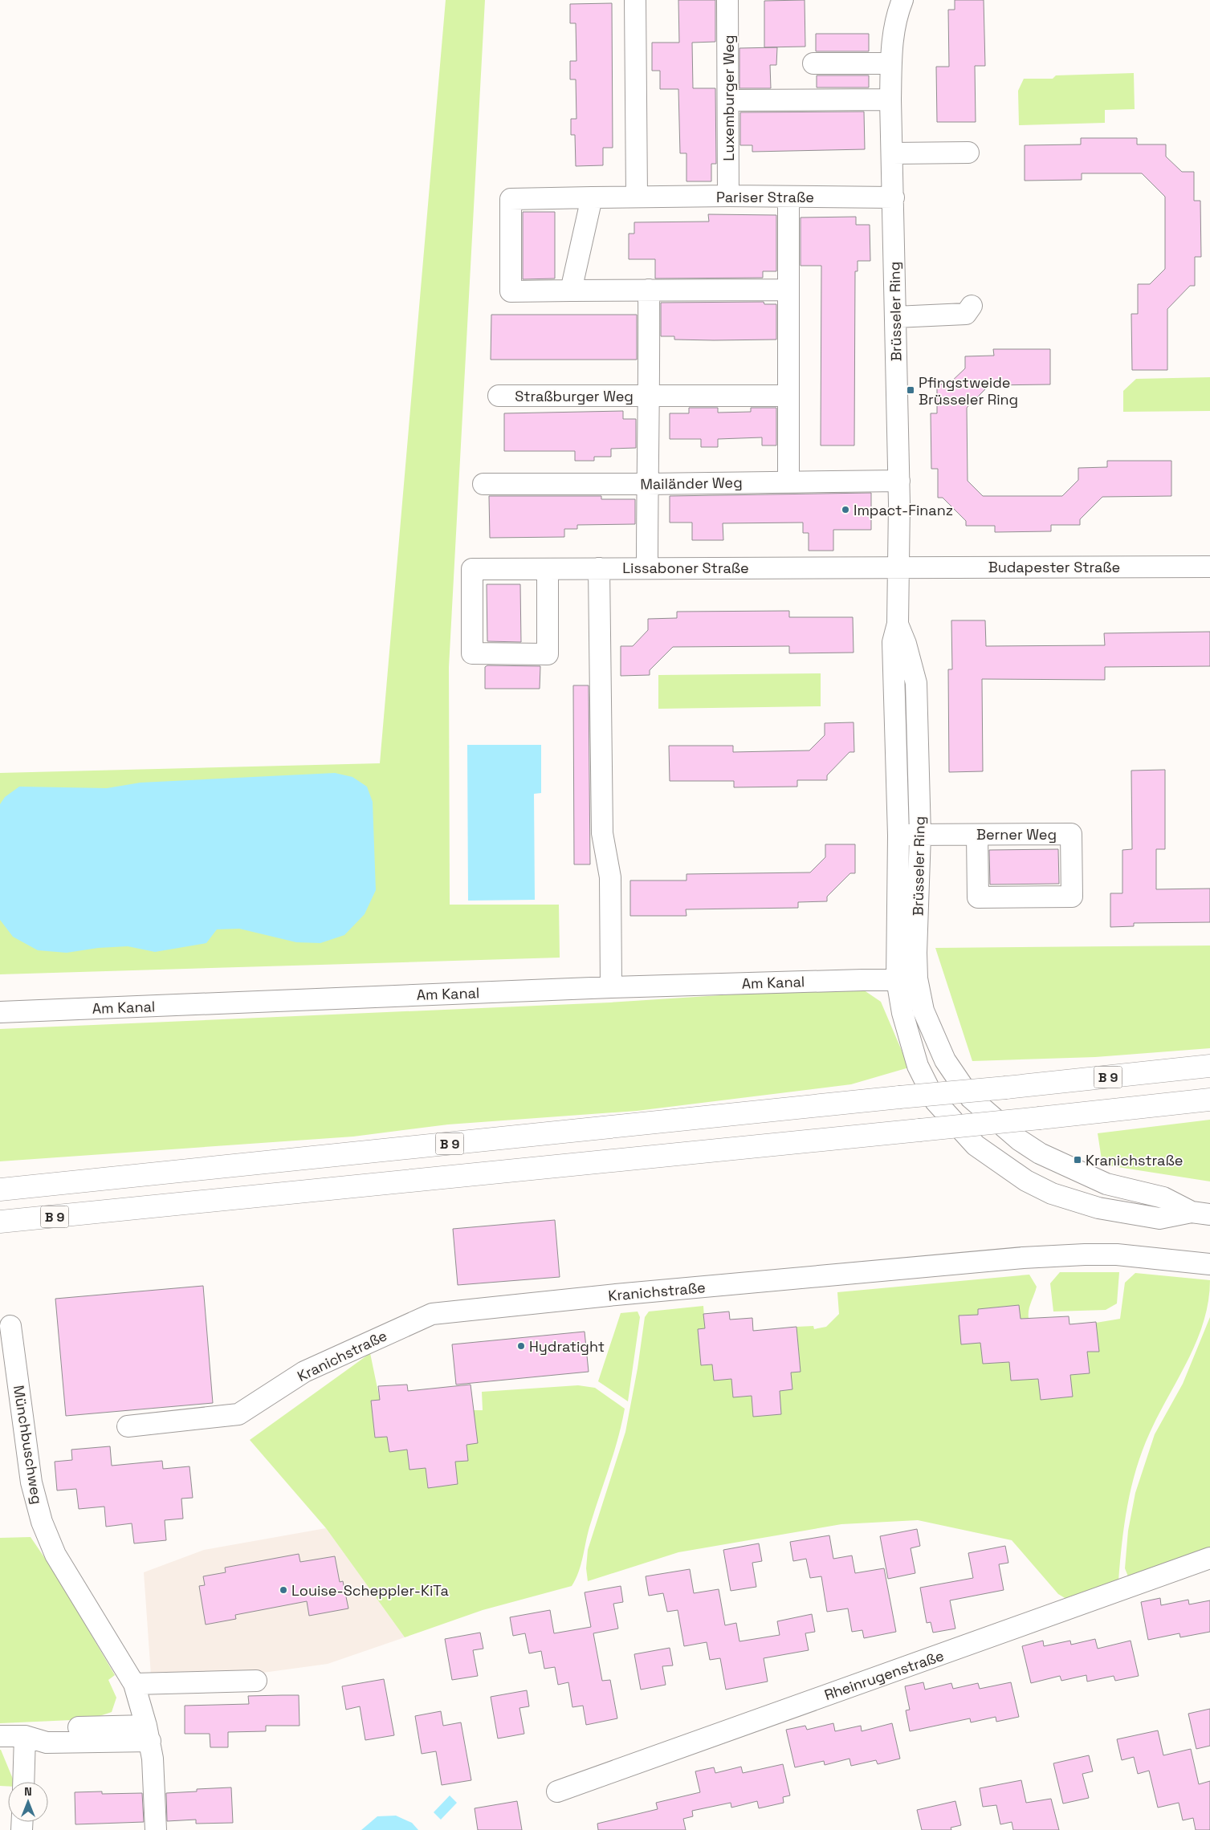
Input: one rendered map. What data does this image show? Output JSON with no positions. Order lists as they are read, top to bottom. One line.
{"streets":{"highway":["B 9"],"street":["Luxemburger Weg","Pariser Straße","Brüsseler Ring","Straßburger Weg","Mailänder Weg","Budapester Straße","Lissaboner Straße","Berner Weg","Am Kanal","Kranichstraße","Münchbuschweg","Rheinrugenstraße"]},"crossings":[["Luxemburger Weg","Pariser Straße"],["Pariser Straße","Brüsseler Ring"],["Brüsseler Ring","Mailänder Weg"],["Brüsseler Ring","Budapester Straße"],["Brüsseler Ring","Lissaboner Straße"],["Brüsseler Ring","Berner Weg"],["Brüsseler Ring","Am Kanal"],["Straßburger Weg","Mailänder Weg"],["Straßburger Weg","Lissaboner Straße"],["Budapester Straße","Lissaboner Straße"]],"places":{"transit":["Pfingstweide Brüsseler Ring","Kranichstraße"],"other":["Impact-Finanz","Hydratight","Louise-Scheppler-KiTa"]},"north":"top"}
